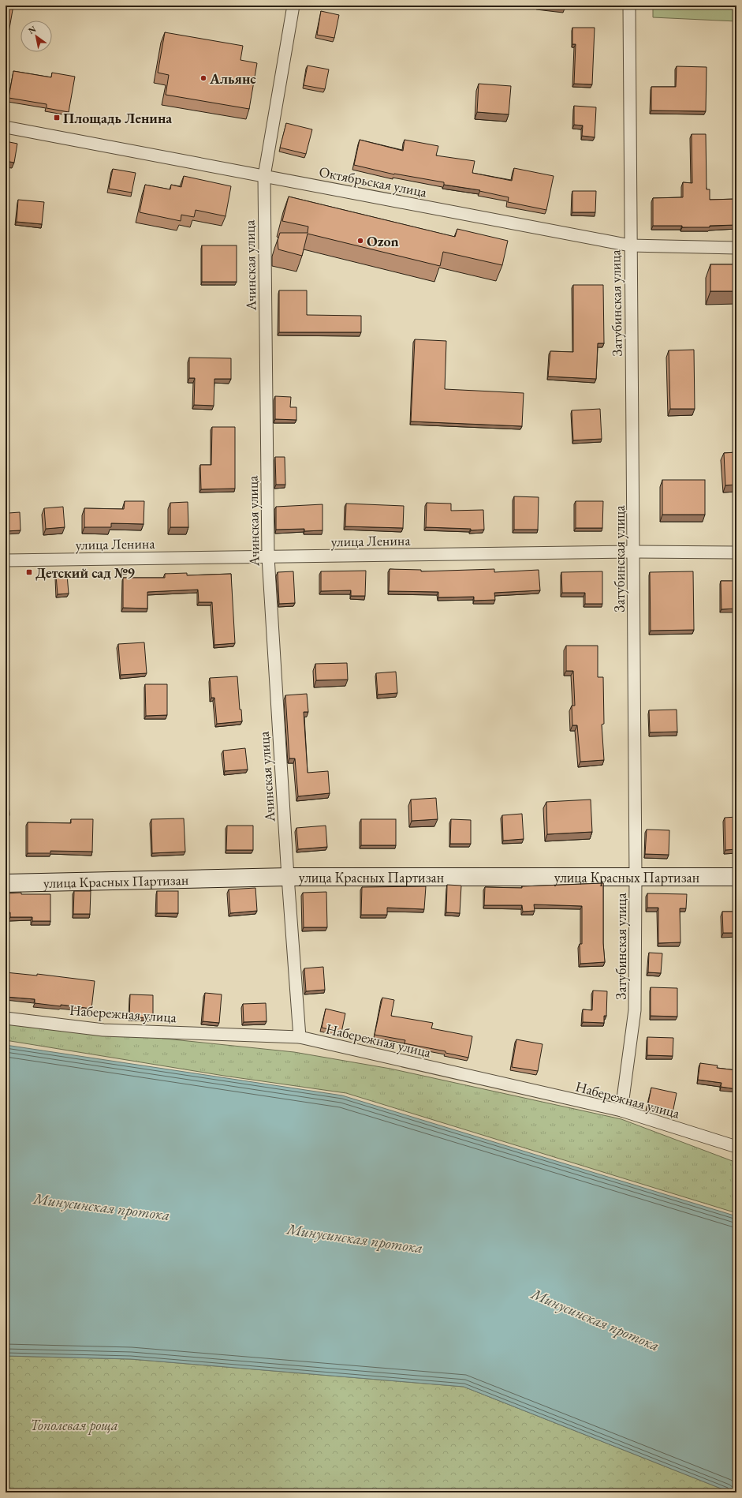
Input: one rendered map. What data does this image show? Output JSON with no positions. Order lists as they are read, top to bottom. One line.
{"streets":{"main road":["улица Красных Партизан"],"street":["Октябрьская улица","Ачинская улица","Затубинская улица","улица Ленина","Набережная улица"]},"crossings":[["Октябрьская улица","Ачинская улица"],["Октябрьская улица","Затубинская улица"],["Ачинская улица","улица Ленина"],["Ачинская улица","улица Красных Партизан"],["Ачинская улица","Набережная улица"],["Затубинская улица","улица Ленина"],["Затубинская улица","улица Красных Партизан"],["Затубинская улица","Набережная улица"]],"water":["Минусинская протока"],"parks":["Тополевая роща"],"places":{"other":["Альянс","Ozon"],"transit":["Площадь Ленина","Детский сад №9"]},"north":"top left"}
